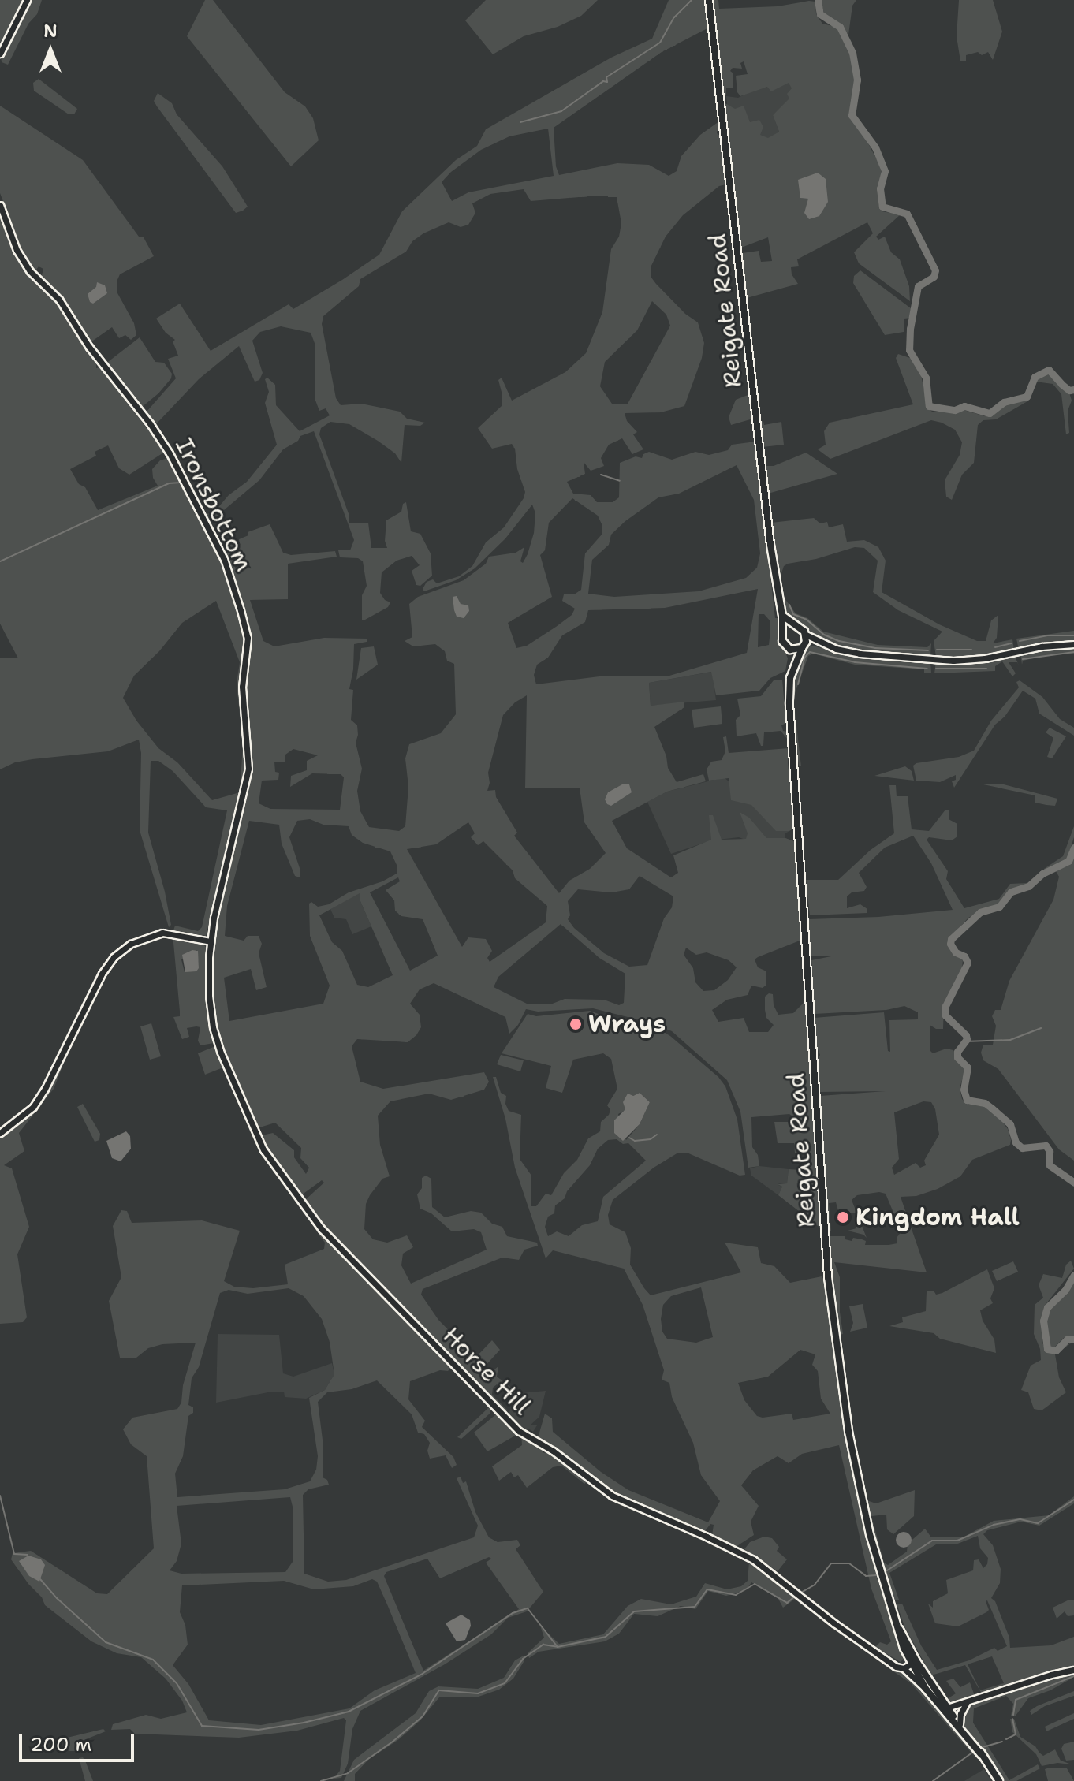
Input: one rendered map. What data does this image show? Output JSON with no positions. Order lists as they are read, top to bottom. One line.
{"streets":{"main road":["Reigate Road"],"street":["Ironsbottom","Horse Hill"]},"crossings":[["Reigate Road","Horse Hill"],["Ironsbottom","Horse Hill"]],"places":["Wrays","Kingdom Hall"],"scale_bar":"200 m","north":"top"}
